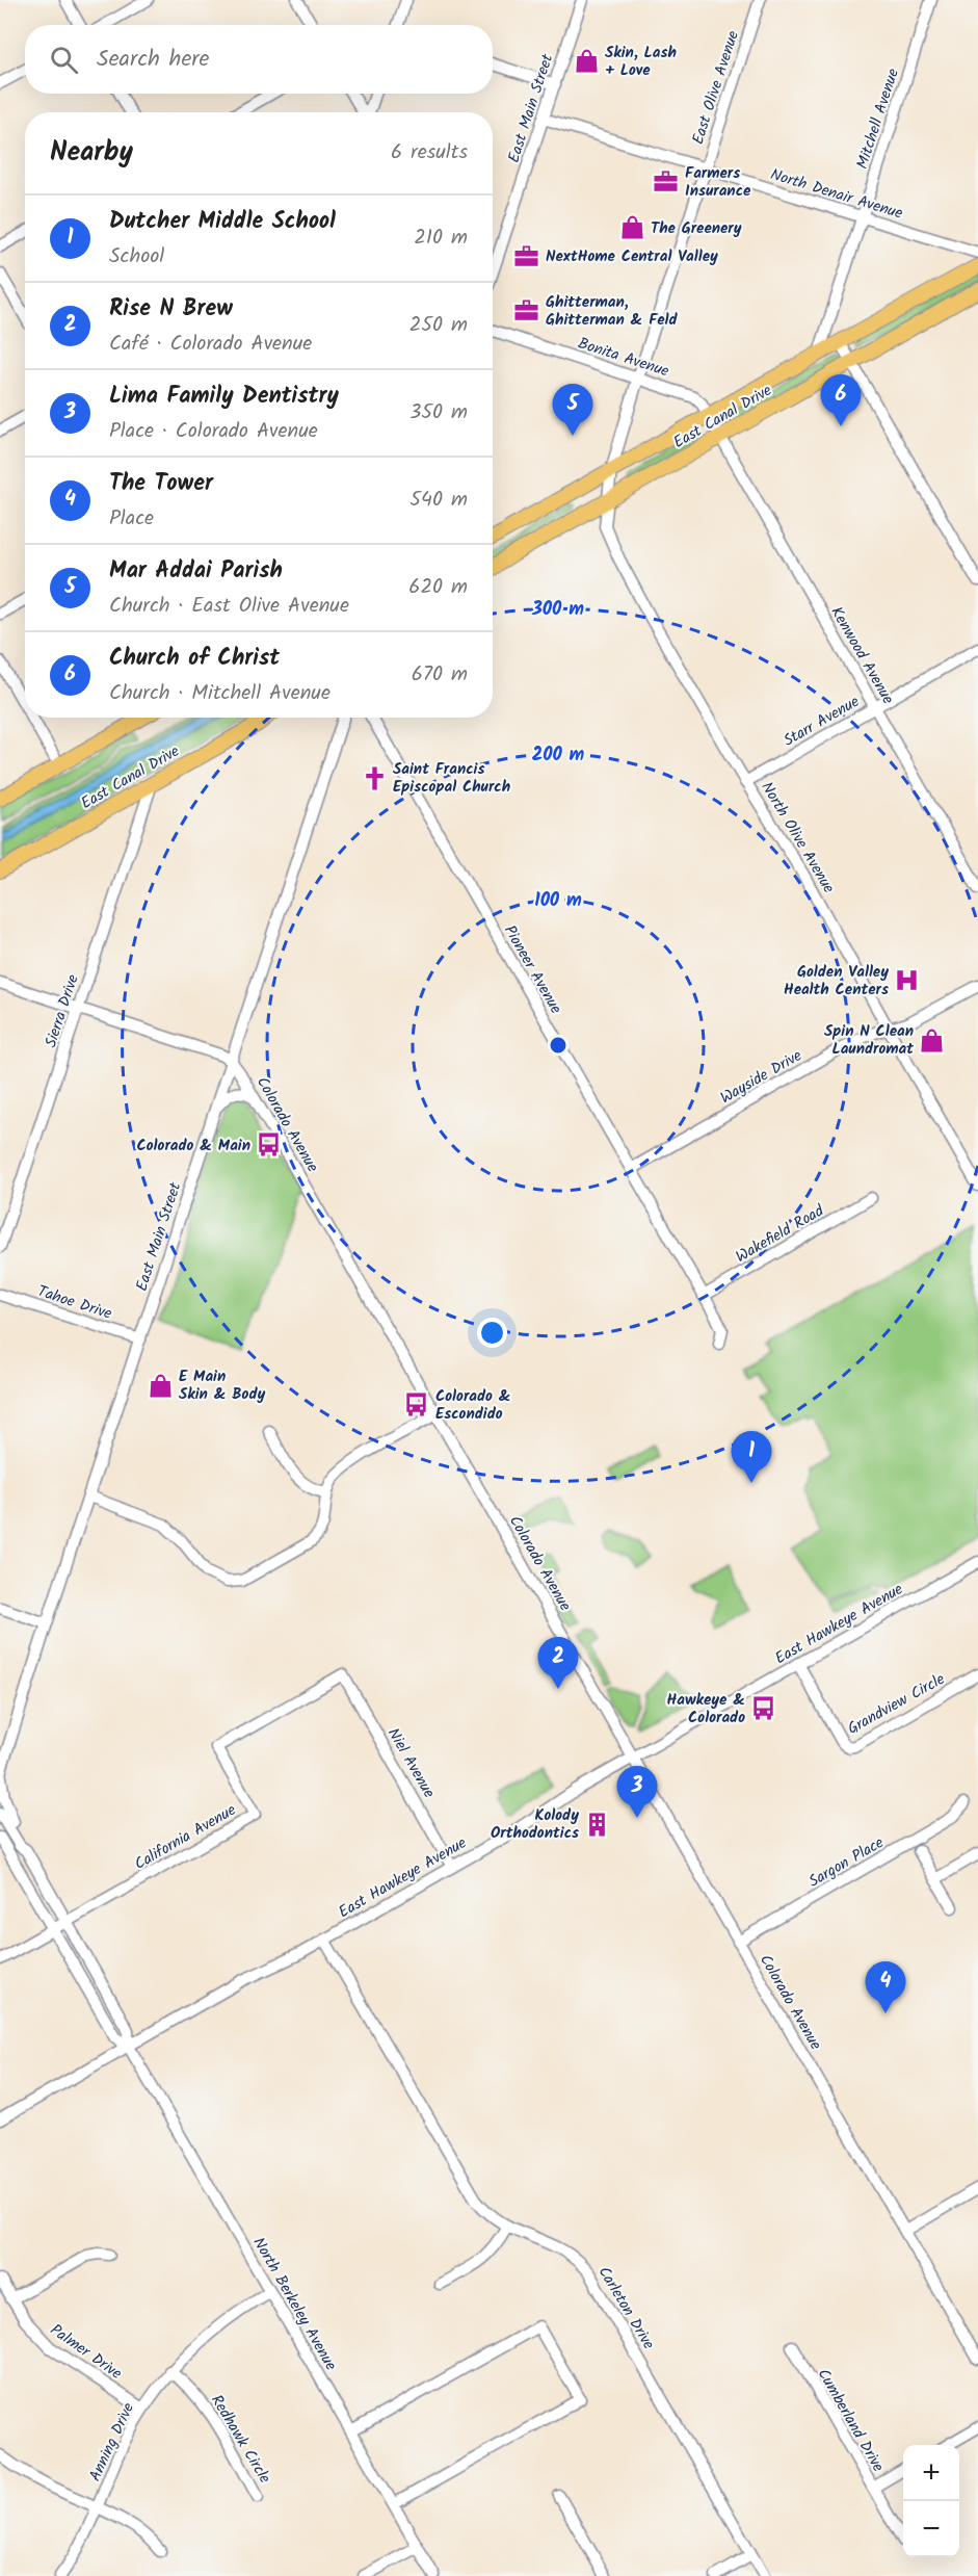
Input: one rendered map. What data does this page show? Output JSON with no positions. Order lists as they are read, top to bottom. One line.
{"streets":{"main road":["East Canal Drive"],"street":["East Olive Avenue","East Main Street","Mitchell Avenue","North Denair Avenue","Bonita Avenue","Kenwood Avenue","Starr Avenue","North Olive Avenue","Pioneer Avenue","Sierra Drive","Wayside Drive","Colorado Avenue","Wakefield Road","Tahoe Drive","East Hawkeye Avenue","Grandview Circle","Niel Avenue","California Avenue","Sargon Place","North Berkeley Avenue","Carleton Drive","Palmer Drive","Cumberland Drive","Redhawk Circle","Anning Drive"]},"crossings":[["East Olive Avenue","North Denair Avenue"],["East Olive Avenue","Bonita Avenue"],["East Olive Avenue","East Canal Drive"],["East Olive Avenue","North Olive Avenue"],["East Main Street","North Denair Avenue"],["East Main Street","Colorado Avenue"],["East Main Street","Tahoe Drive"],["Mitchell Avenue","North Denair Avenue"],["Mitchell Avenue","East Canal Drive"],["Bonita Avenue","East Canal Drive"],["Bonita Avenue","Kenwood Avenue"],["East Canal Drive","Kenwood Avenue"],["East Canal Drive","North Olive Avenue"],["East Canal Drive","Sierra Drive"],["Kenwood Avenue","Starr Avenue"],["Starr Avenue","North Olive Avenue"],["North Olive Avenue","Wayside Drive"],["Pioneer Avenue","Wayside Drive"],["Pioneer Avenue","Wakefield Road"],["Colorado Avenue","East Hawkeye Avenue"],["Colorado Avenue","Sargon Place"],["East Hawkeye Avenue","Grandview Circle"],["East Hawkeye Avenue","Niel Avenue"],["East Hawkeye Avenue","North Berkeley Avenue"],["East Hawkeye Avenue","Carleton Drive"],["Niel Avenue","California Avenue"],["California Avenue","North Berkeley Avenue"],["North Berkeley Avenue","Anning Drive"],["Palmer Drive","Anning Drive"],["Redhawk Circle","Anning Drive"]],"places":{"shop":["Skin, Lash + Love","The Greenery","Spin N Clean Laundromat","E Main Skin & Body"],"office":["Farmers Insurance","NextHome Central Valley","Ghitterman, Ghitterman & Feld"],"church":["Saint Francis Episcopal Church"],"hospital":["Golden Valley Health Centers"],"bus stop":["Colorado & Main","Colorado & Escondido","Hawkeye & Colorado"],"building":["Kolody Orthodontics"]},"page":{"search":"Search here","heading":["Nearby","6 results"],"list":[{"mark":"1","name":"Dutcher Middle School","note":"School","value":"210 m"},{"mark":"2","name":"Rise N Brew","note":"Café · Colorado Avenue","value":"250 m"},{"mark":"3","name":"Lima Family Dentistry","note":"Place · Colorado Avenue","value":"350 m"},{"mark":"4","name":"The Tower","note":"Place","value":"540 m"},{"mark":"5","name":"Mar Addai Parish","note":"Church · East Olive Avenue","value":"620 m"},{"mark":"6","name":"Church of Christ","note":"Church · Mitchell Avenue","value":"670 m"}],"pins":["6","5","1","2","3","4"],"map_buttons":["+","−"]},"rings":["300 m","200 m","100 m"]}
